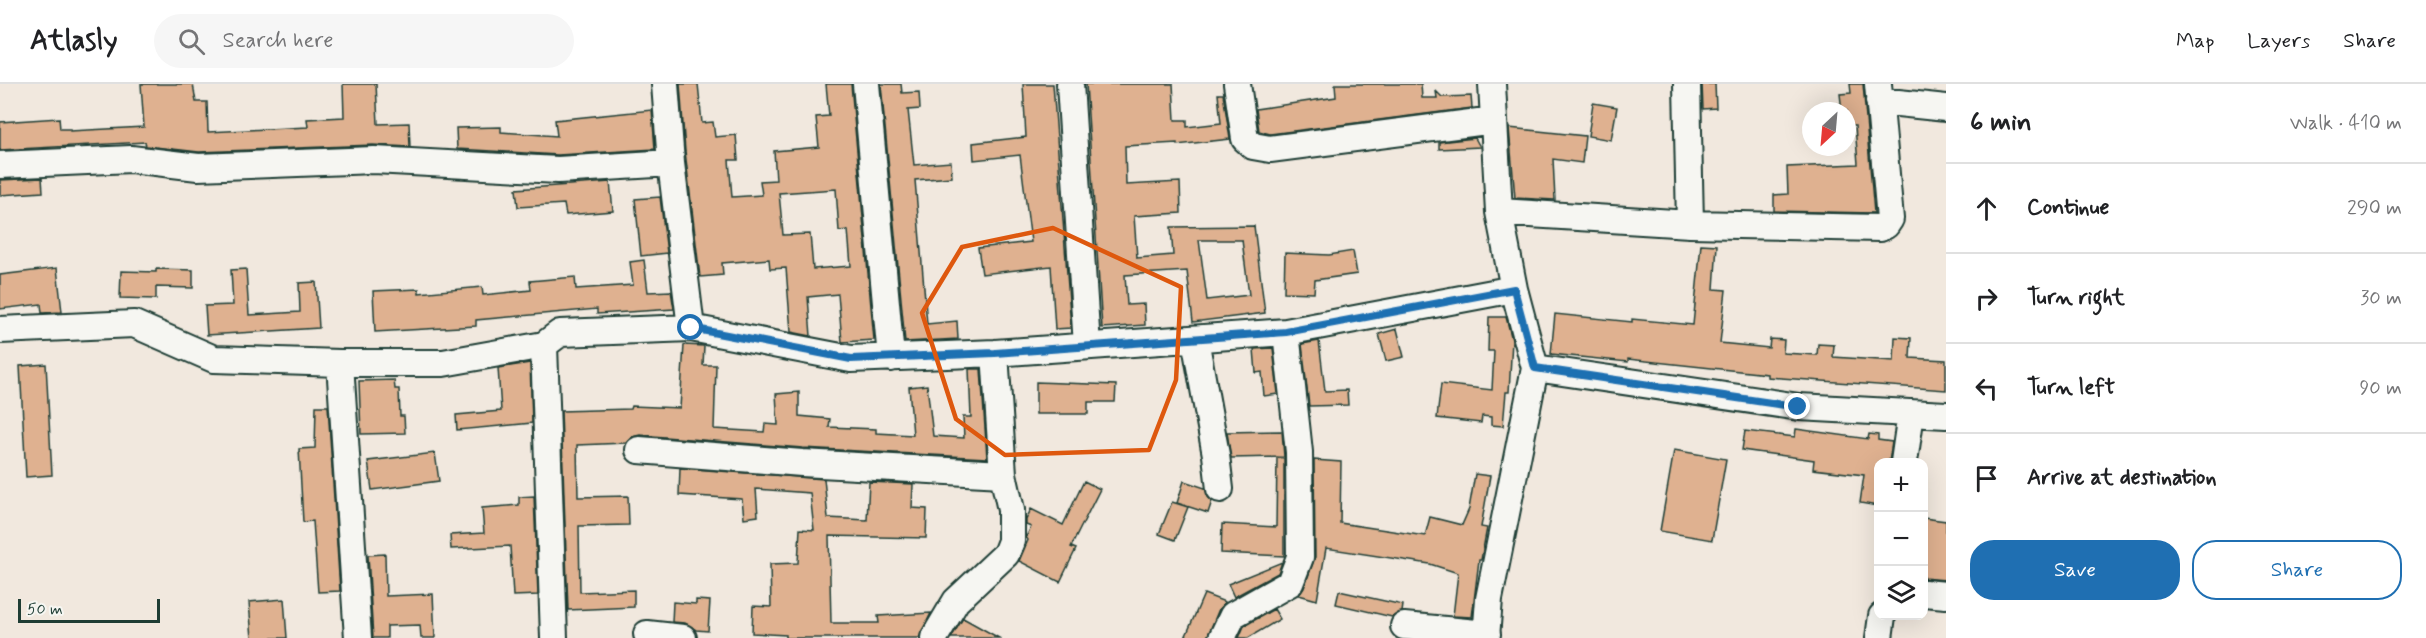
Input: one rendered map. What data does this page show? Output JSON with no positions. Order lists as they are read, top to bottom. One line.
{"scale_bar":"50 m","north":"bottom left","page":{"header":"Atlasly","search":"Search here","nav":["Map","Layers","Share"],"heading":["6 min","Walk · 410 m"],"list":[["Continue","290 m"],["Turn right","30 m"],["Turn left","90 m"],"Arrive at destination"],"map_buttons":["+","−"],"buttons":["Save","Share"],"scale":"50 m"}}
